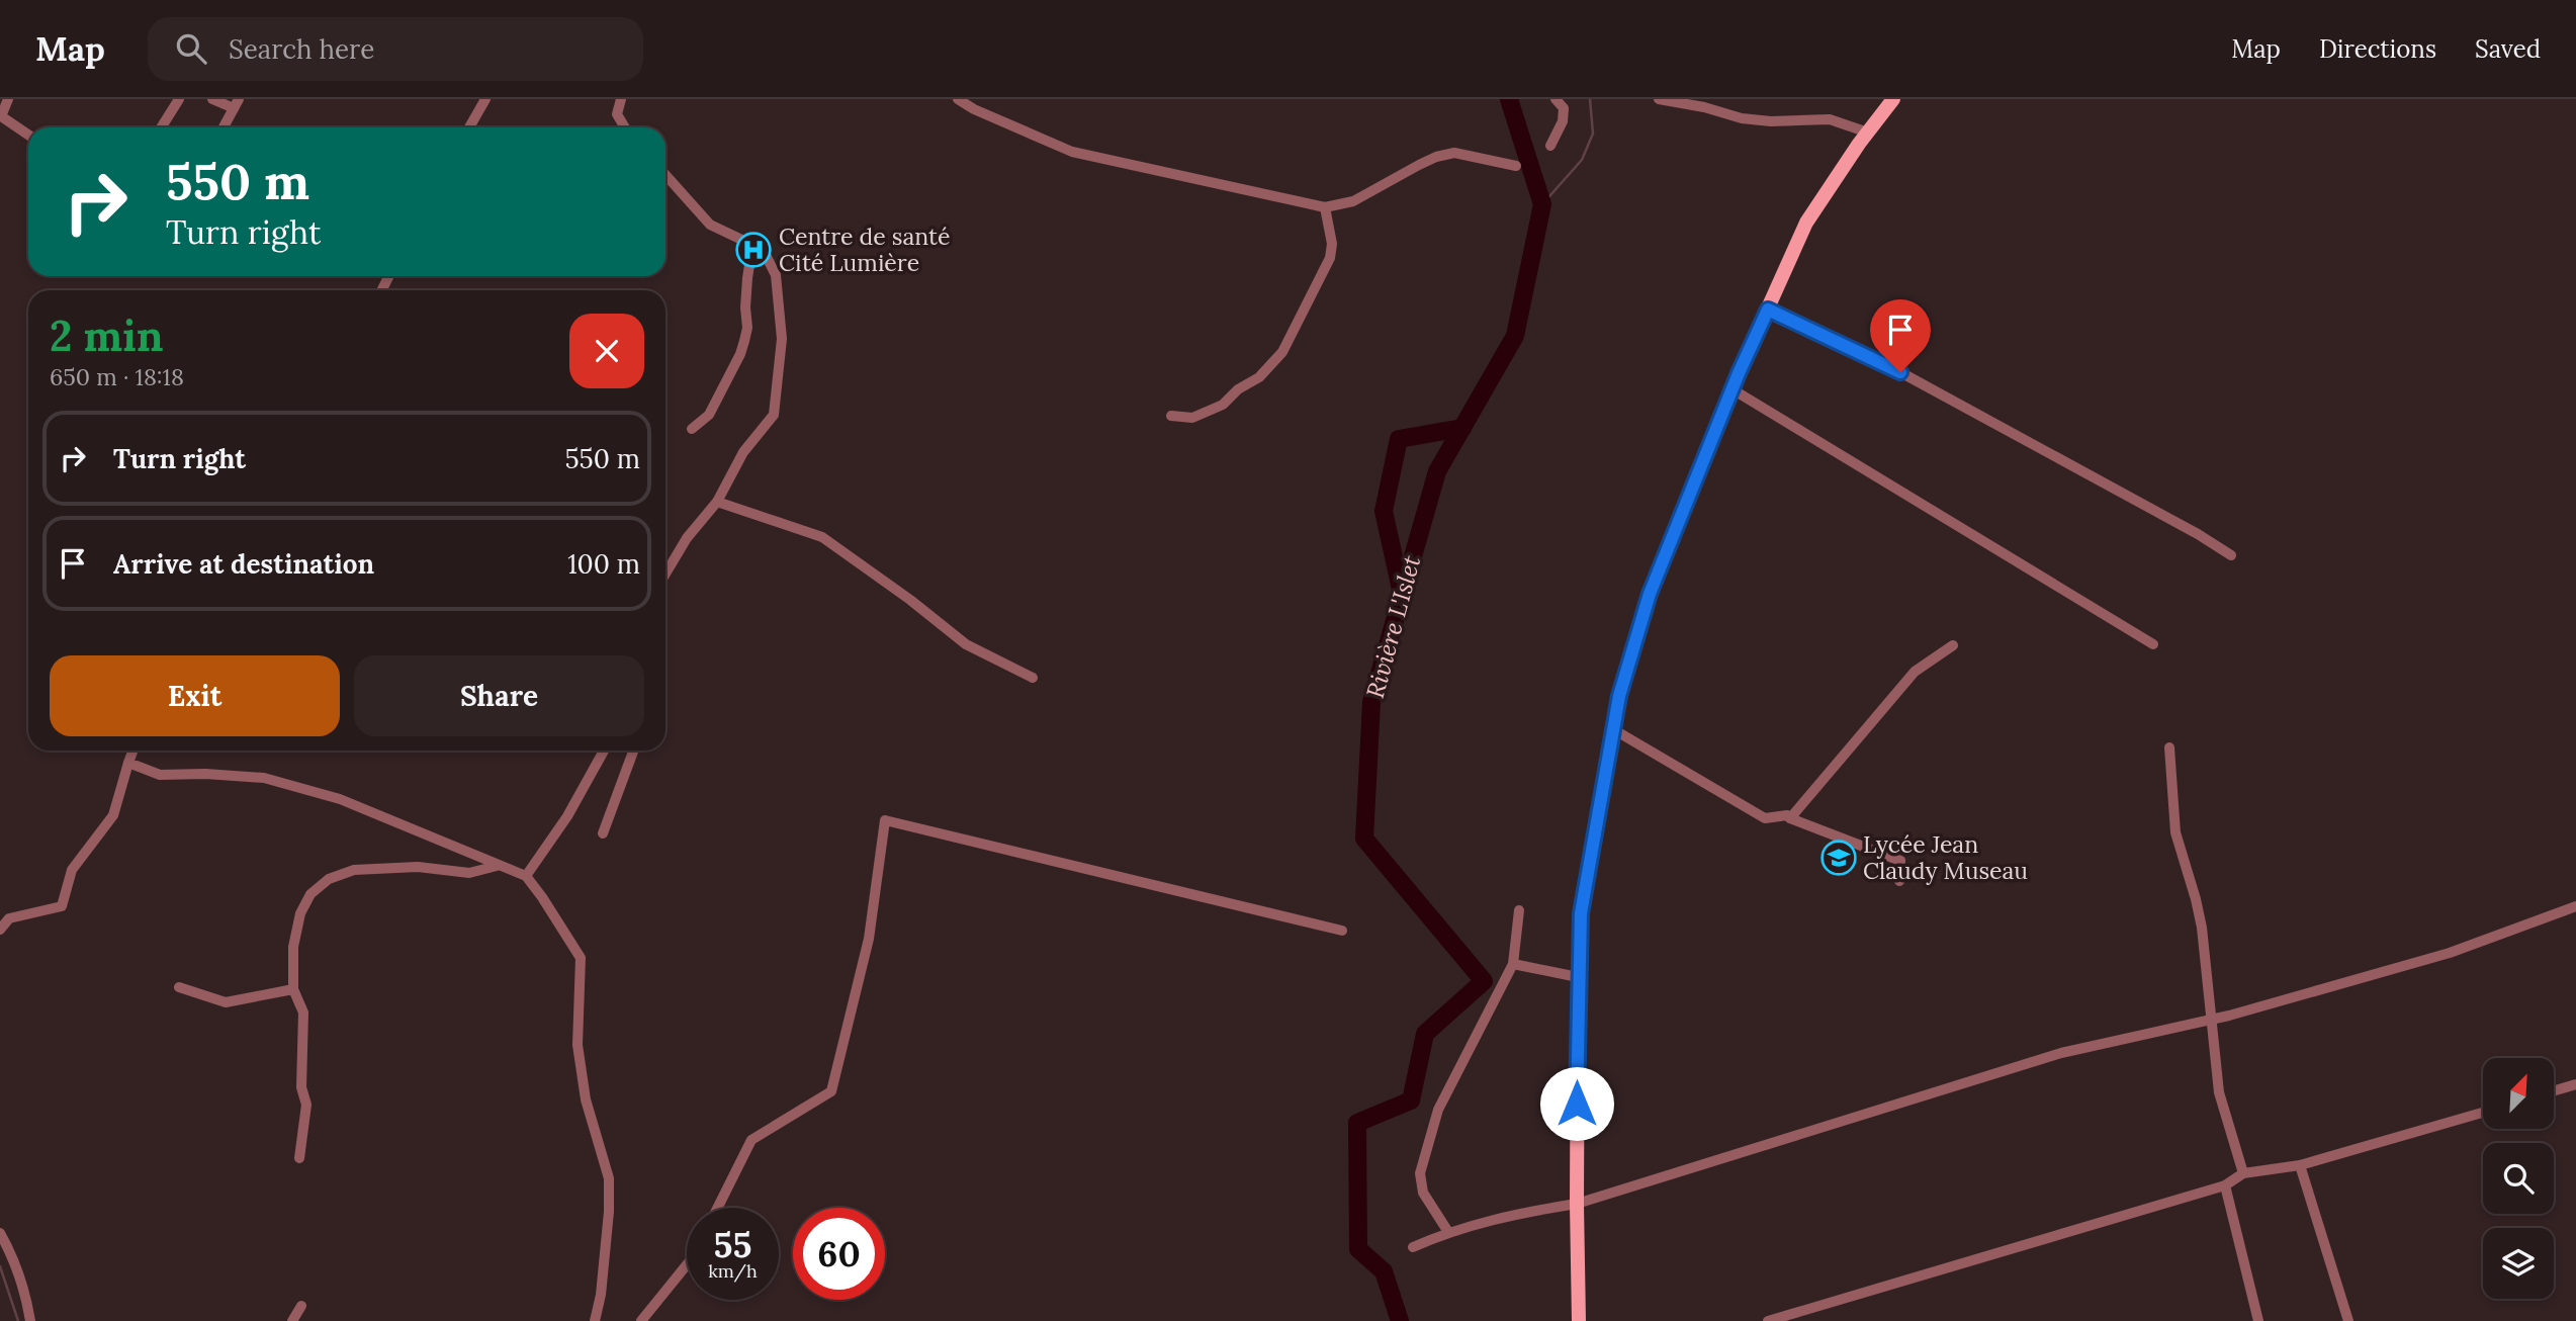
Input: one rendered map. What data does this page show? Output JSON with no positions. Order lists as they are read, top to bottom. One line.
{"water":["Rivière L'Islet"],"places":{"hospital":["Centre de santé Cité Lumière"],"school or university":["Lycée Jean Claudy Museau"]},"north":"top right","page":{"header":"Map","search":"Search here","nav":["Map","Directions","Saved"],"turn":["550 m","Turn right"],"heading":["2 min","650 m · 18:18"],"list":[{"name":"Turn right","value":"550 m"},{"name":"Arrive at destination","value":"100 m"}],"buttons":["Exit","Share"],"speed":"55 km/h","limit":"60"}}
